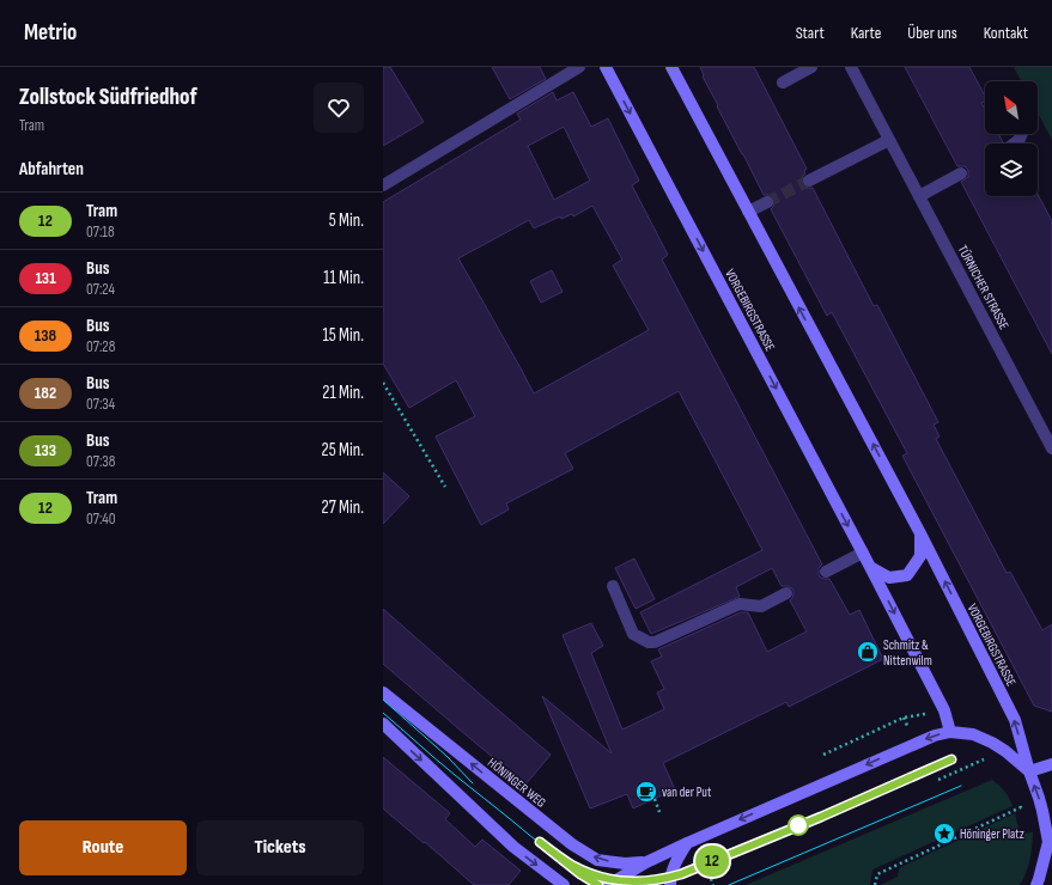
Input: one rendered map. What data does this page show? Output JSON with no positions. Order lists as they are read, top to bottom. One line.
{"streets":{"street":["TÜRNICHER STRASSE","VORGEBIRGSTRASSE","HÖNINGER WEG"]},"places":{"shop":["Schmitz & Nittenwilm"],"cafe":["van der Put"],"place":["Höninger Platz"]},"lines":["tram line 12"],"north":"top left","page":{"header":"Metrio","nav":["Start","Karte","Über uns","Kontakt"],"heading":[["Zollstock Südfriedhof","Tram"],"Abfahrten"],"on_map":"12","list":[{"mark":"12","name":"Tram","note":"07:18","value":"5 Min."},{"mark":"131","name":"Bus","note":"07:24","value":"11 Min."},{"mark":"138","name":"Bus","note":"07:28","value":"15 Min."},{"mark":"182","name":"Bus","note":"07:34","value":"21 Min."},{"mark":"133","name":"Bus","note":"07:38","value":"25 Min."},{"mark":"12","name":"Tram","note":"07:40","value":"27 Min."}],"buttons":["Route","Tickets"]}}
